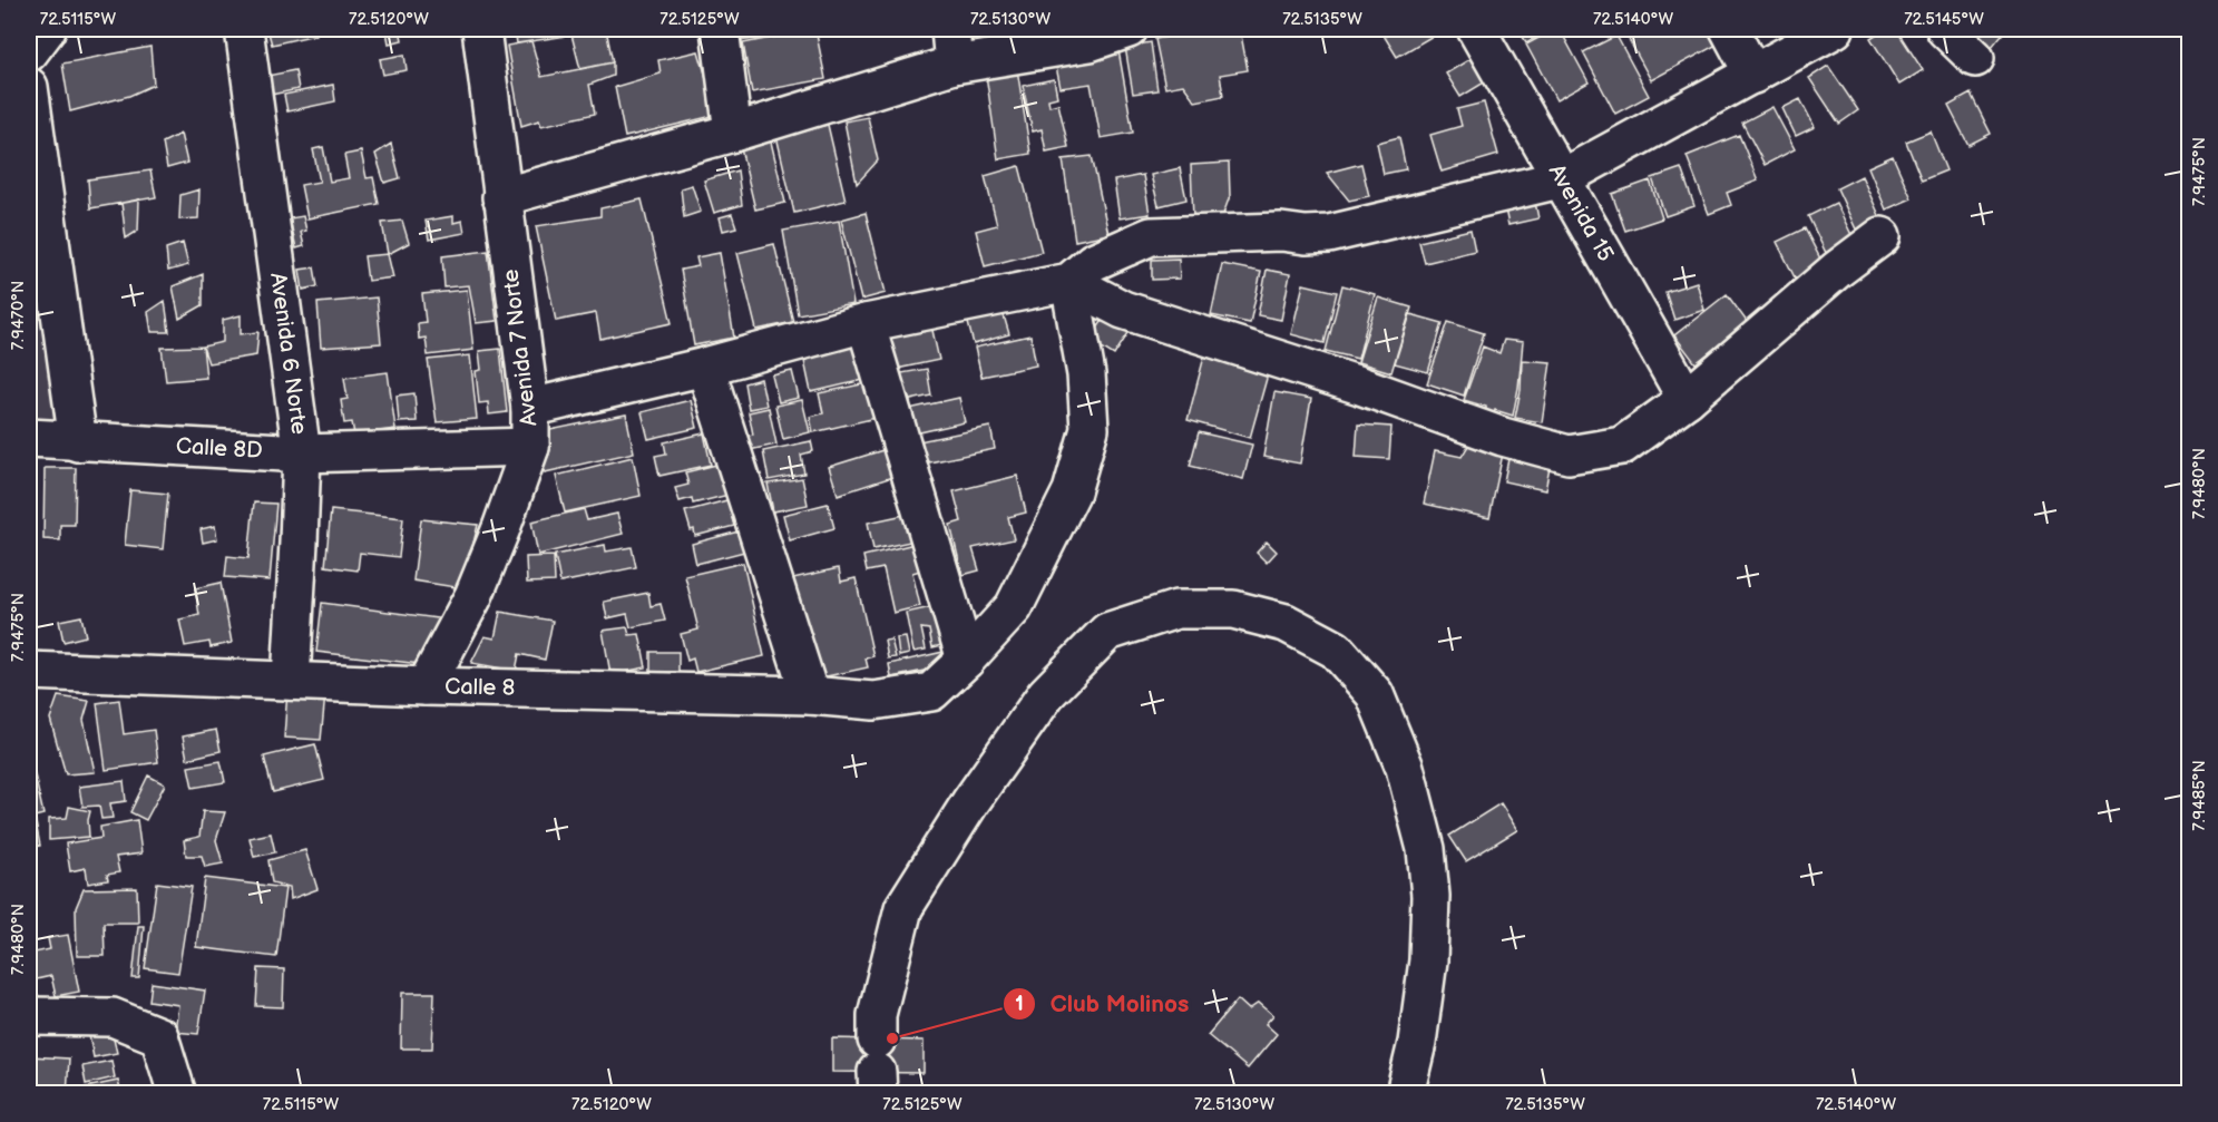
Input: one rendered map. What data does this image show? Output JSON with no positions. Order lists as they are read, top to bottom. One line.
{"streets":{"street":["Avenida 15","Avenida 7 Norte","Avenida 6 Norte","Calle 8D","Calle 8"]},"crossings":[["Avenida 7 Norte","Calle 8D"],["Avenida 7 Norte","Calle 8"],["Avenida 6 Norte","Calle 8D"],["Avenida 6 Norte","Calle 8"]],"places":["Club Molinos"],"coordinates":["72.5115°W","72.5120°W","72.5125°W","72.5130°W","72.5135°W","72.5140°W","72.5145°W","7.9475°N","7.9470°N","7.9480°N","7.9485°N"]}
